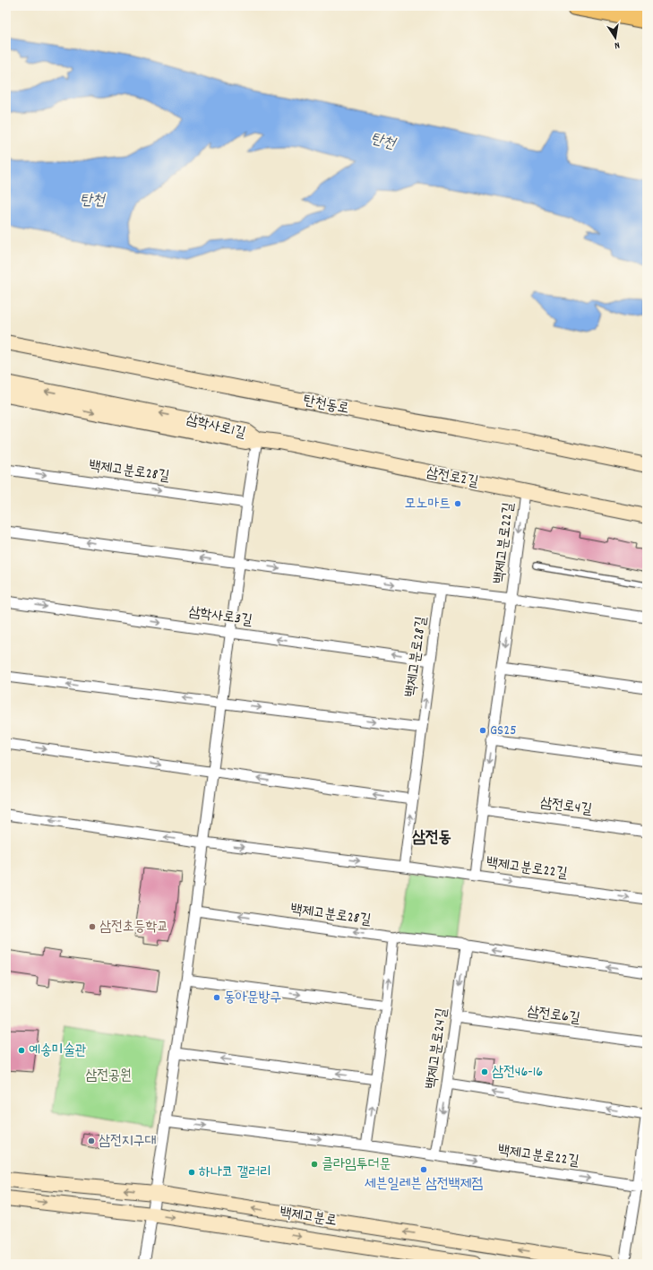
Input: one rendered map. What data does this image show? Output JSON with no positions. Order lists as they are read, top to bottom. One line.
{"streets":{"street":["탄천동로","삼학사로1길","백제고분로28길","삼전로2길","백제고분로22길","삼학사로3길","삼전로4길","삼전로6길","백제고분로24길","백제고분로"]},"crossings":[["삼학사로1길","삼전로2길"],["백제고분로28길","삼학사로3길"],["삼전로2길","백제고분로22길"],["백제고분로22길","삼전로4길"],["백제고분로22길","백제고분로24길"],["삼전로6길","백제고분로24길"]],"districts":["삼전동"],"water":["탄천"],"parks":["삼전공원"],"places":["모노마트","GS25","삼전초등학교","동아문방구","예송미술관","삼전46-16","삼전지구대","클라임투더문","세븐일레븐 삼전백제점","하나코 갤러리"],"north":"bottom"}
